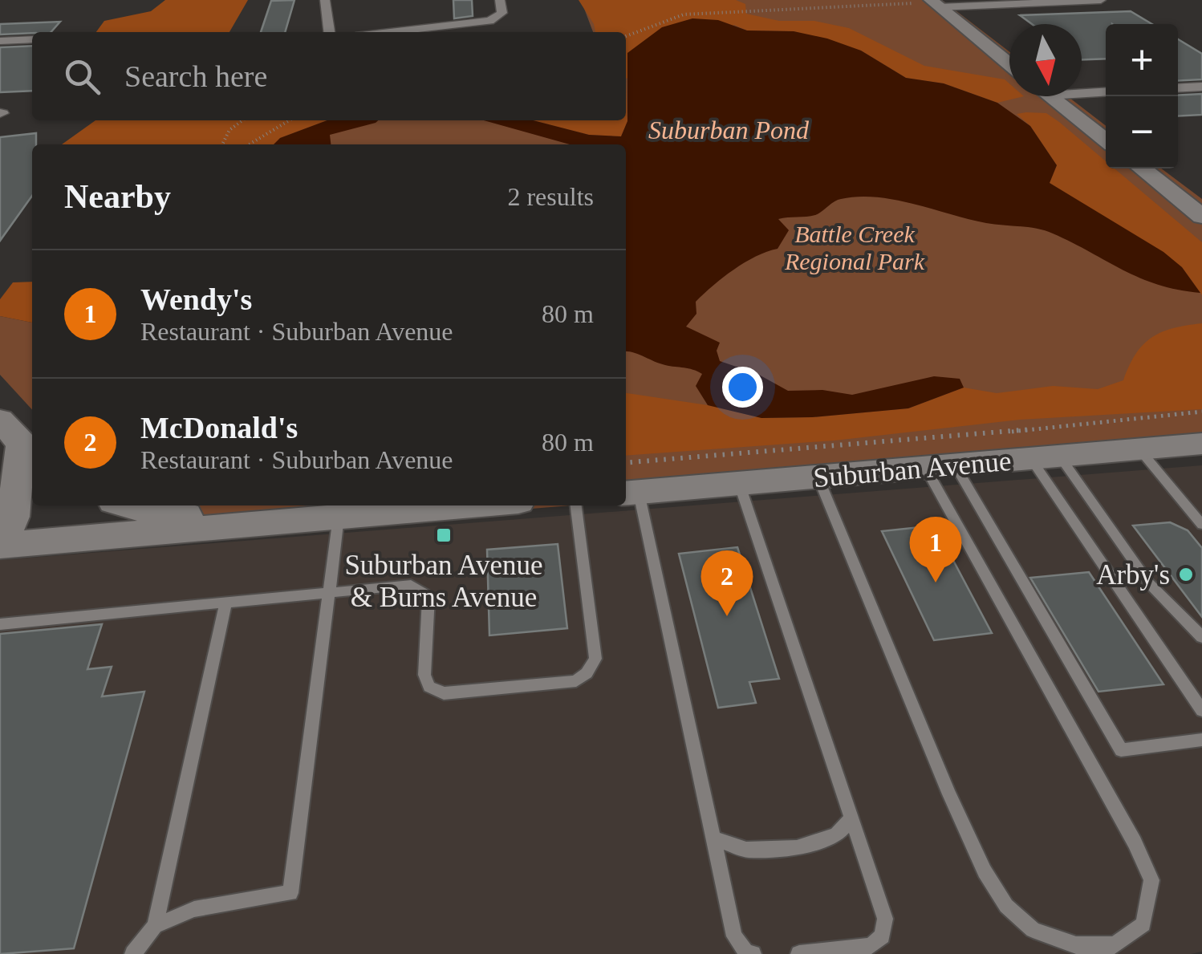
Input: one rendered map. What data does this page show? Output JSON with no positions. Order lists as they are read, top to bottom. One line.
{"streets":{"street":["Suburban Avenue"]},"water":["Suburban Pond"],"parks":["Battle Creek Regional Park"],"places":{"transit":["Suburban Avenue & Burns Avenue"],"other":["Arby's"]},"north":"bottom","page":{"map_buttons":["+","−"],"search":"Search here","heading":["Nearby","2 results"],"list":[{"mark":"1","name":"Wendy's","note":"Restaurant · Suburban Avenue","value":"80 m"},{"mark":"2","name":"McDonald's","note":"Restaurant · Suburban Avenue","value":"80 m"}],"pins":["1","2"]}}
